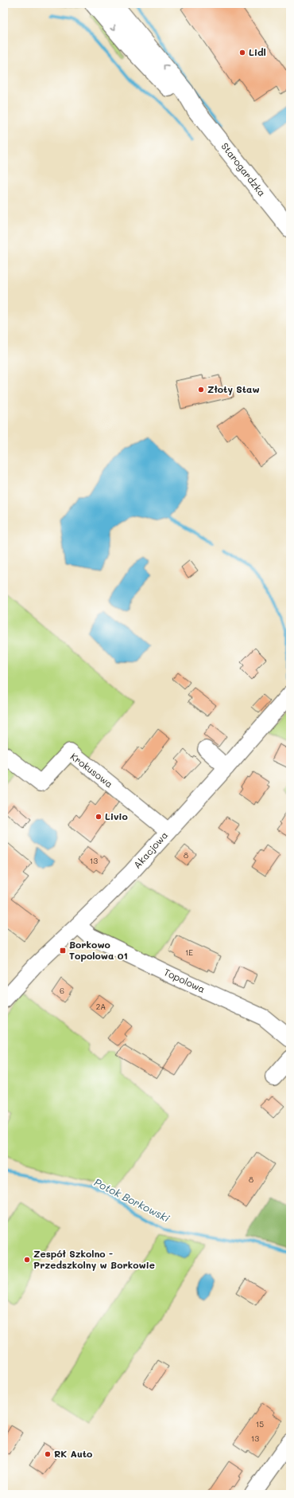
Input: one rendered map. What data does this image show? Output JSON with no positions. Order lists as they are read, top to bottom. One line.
{"streets":{"main road":["Starogardzka"],"street":["Krokusowa","Akacjowa","Topolowa"]},"crossings":[["Krokusowa","Akacjowa"],["Akacjowa","Topolowa"]],"water":["Potok Borkowski"],"places":{"other":["Lidl","Złoty Staw","Livio","Zespół Szkolno - Przedszkolny w Borkowie","RK Auto"],"transit":["Borkowo Topolowa 01"]},"house_numbers":["8","13","1E","6","2A","8","15","13"]}
